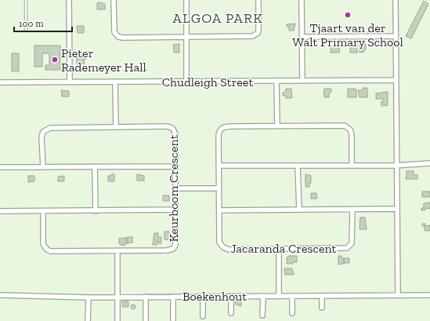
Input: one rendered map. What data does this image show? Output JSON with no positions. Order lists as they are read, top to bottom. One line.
{"streets":{"street":["Chudleigh Street","Keurboom Crescent","Jacaranda Crescent","Boekenhout"]},"districts":["ALGOA PARK"],"places":["Tjaart van der Walt Primary School","Pieter Rademeyer Hall"],"scale_bar":"100 m"}
